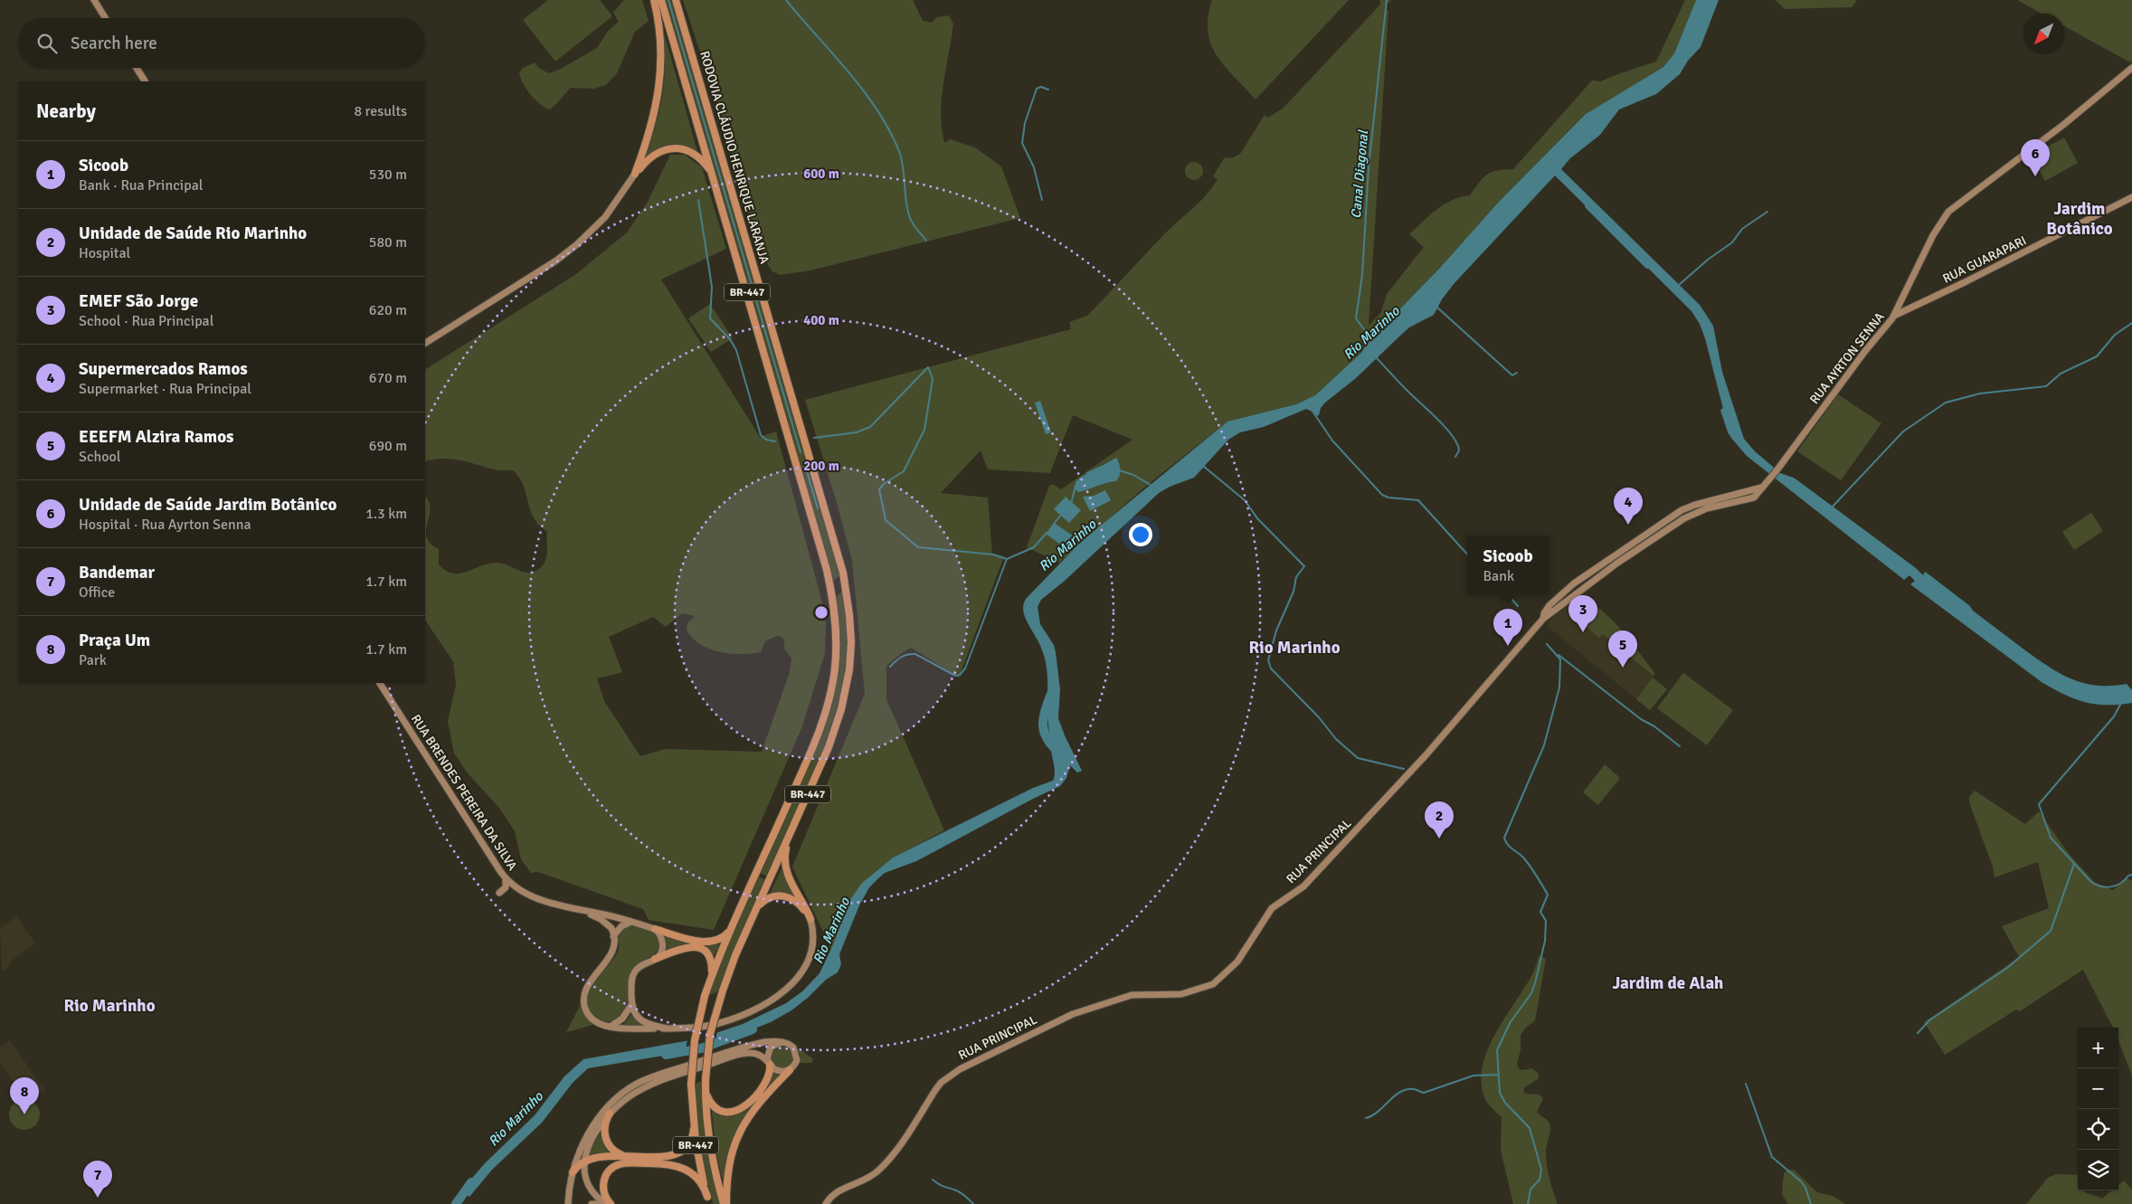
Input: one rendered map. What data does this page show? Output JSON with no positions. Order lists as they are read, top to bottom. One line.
{"streets":{"main road":["RODOVIA CLÁUDIO HENRIQUE LARANJA","RUA GUARAPARI","BR-447","RUA AYRTON SENNA","RUA BRENDES PEREIRA DA SILVA","RUA PRINCIPAL"]},"crossings":[["RUA GUARAPARI","RUA AYRTON SENNA"],["RUA AYRTON SENNA","RUA PRINCIPAL"]],"districts":["Jardim Botânico","Rio Marinho","Jardim de Alah","Rio Marinho"],"water":["Canal Diagonal","Rio Marinho"],"north":"bottom left","page":{"search":"Search here","heading":["Nearby","8 results"],"pins":["6","4","3","1","5","2","8","7"],"list":[{"mark":"1","name":"Sicoob","note":"Bank · Rua Principal","value":"530 m"},{"mark":"2","name":"Unidade de Saúde Rio Marinho","note":"Hospital","value":"580 m"},{"mark":"3","name":"EMEF São Jorge","note":"School · Rua Principal","value":"620 m"},{"mark":"4","name":"Supermercados Ramos","note":"Supermarket · Rua Principal","value":"670 m"},{"mark":"5","name":"EEEFM Alzira Ramos","note":"School","value":"690 m"},{"mark":"6","name":"Unidade de Saúde Jardim Botânico","note":"Hospital · Rua Ayrton Senna","value":"1.3 km"},{"mark":"7","name":"Bandemar","note":"Office","value":"1.7 km"},{"mark":"8","name":"Praça Um","note":"Park","value":"1.7 km"}],"popup":["Sicoob","Bank"],"map_buttons":["+","−"]},"rings":["600 m","400 m","200 m"]}
